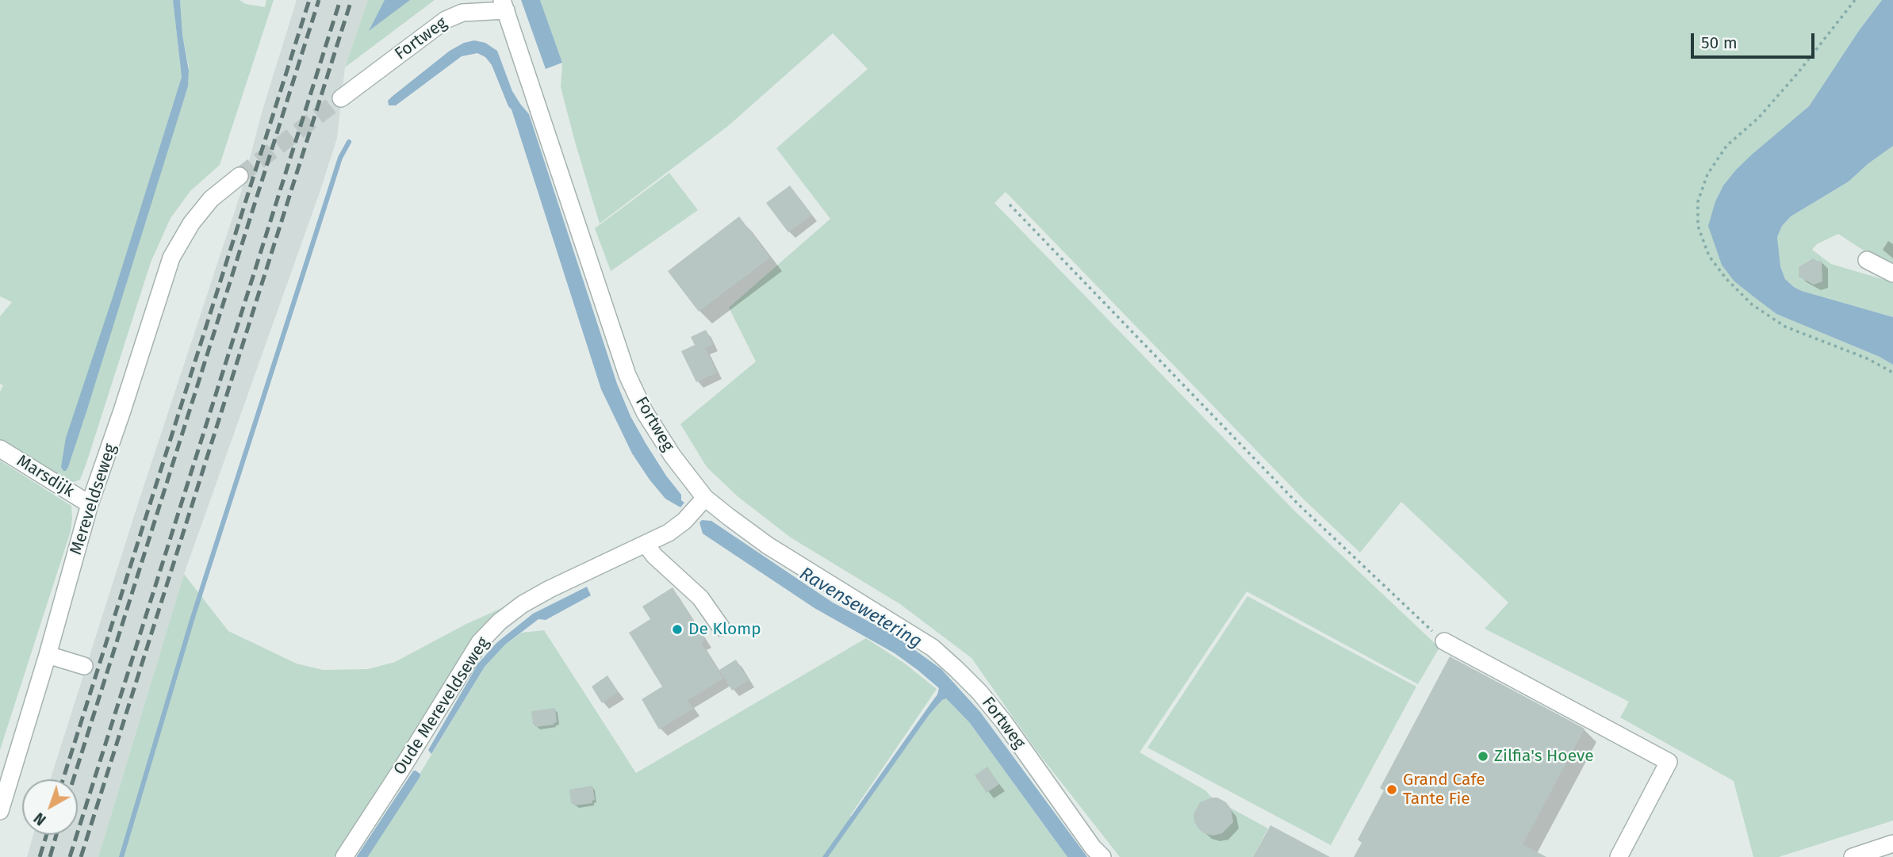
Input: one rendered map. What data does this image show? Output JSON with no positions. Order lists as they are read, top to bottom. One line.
{"streets":{"street":["Fortweg","Marsdijk","Mereveldseweg","Oude Mereveldseweg"]},"crossings":[["Fortweg","Oude Mereveldseweg"],["Marsdijk","Mereveldseweg"]],"water":["Ravensewetering"],"places":["De Klomp","Zilfia's Hoeve","Grand Cafe Tante Fie"],"scale_bar":"50 m","north":"bottom left"}
